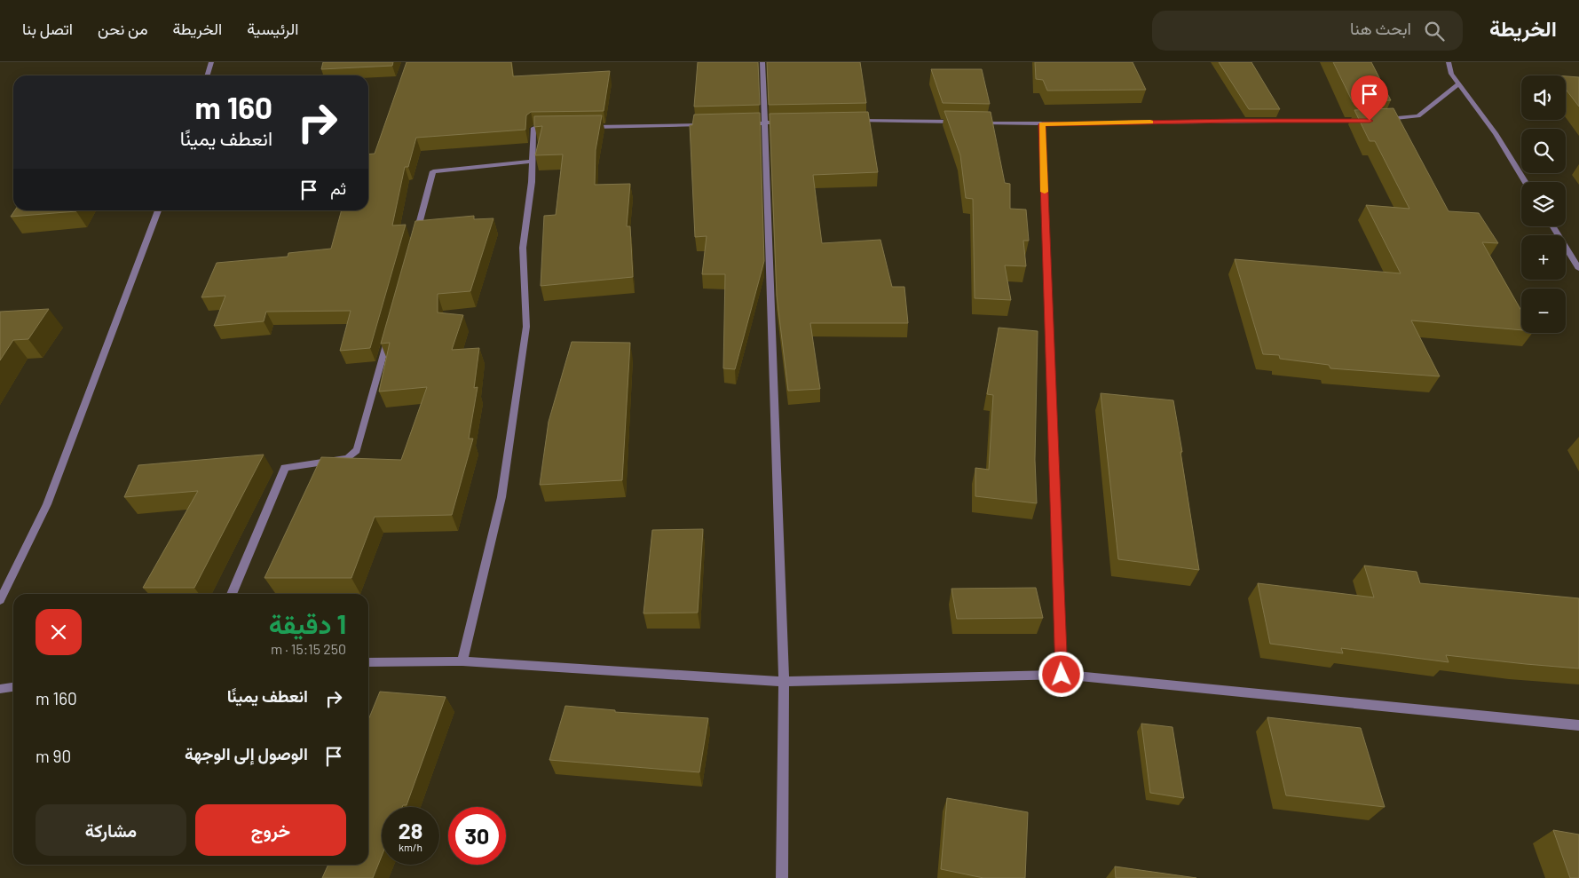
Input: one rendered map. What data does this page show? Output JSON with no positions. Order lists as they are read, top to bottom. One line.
{"page":{"header":"الخريطة","search":"ابحث هنا","nav":["الرئيسية","الخريطة","من نحن","اتصل بنا"],"map_buttons":["+","−"],"turn":["160 m","انعطف يمينًا"],"then":"ثم","heading":["1 دقيقة","250 m · 15:15"],"list":[{"name":"انعطف يمينًا","value":"160 m"},{"name":"الوصول إلى الوجهة","value":"90 m"}],"buttons":["خروج","مشاركة"],"speed":"28 km/h","limit":"30"}}
